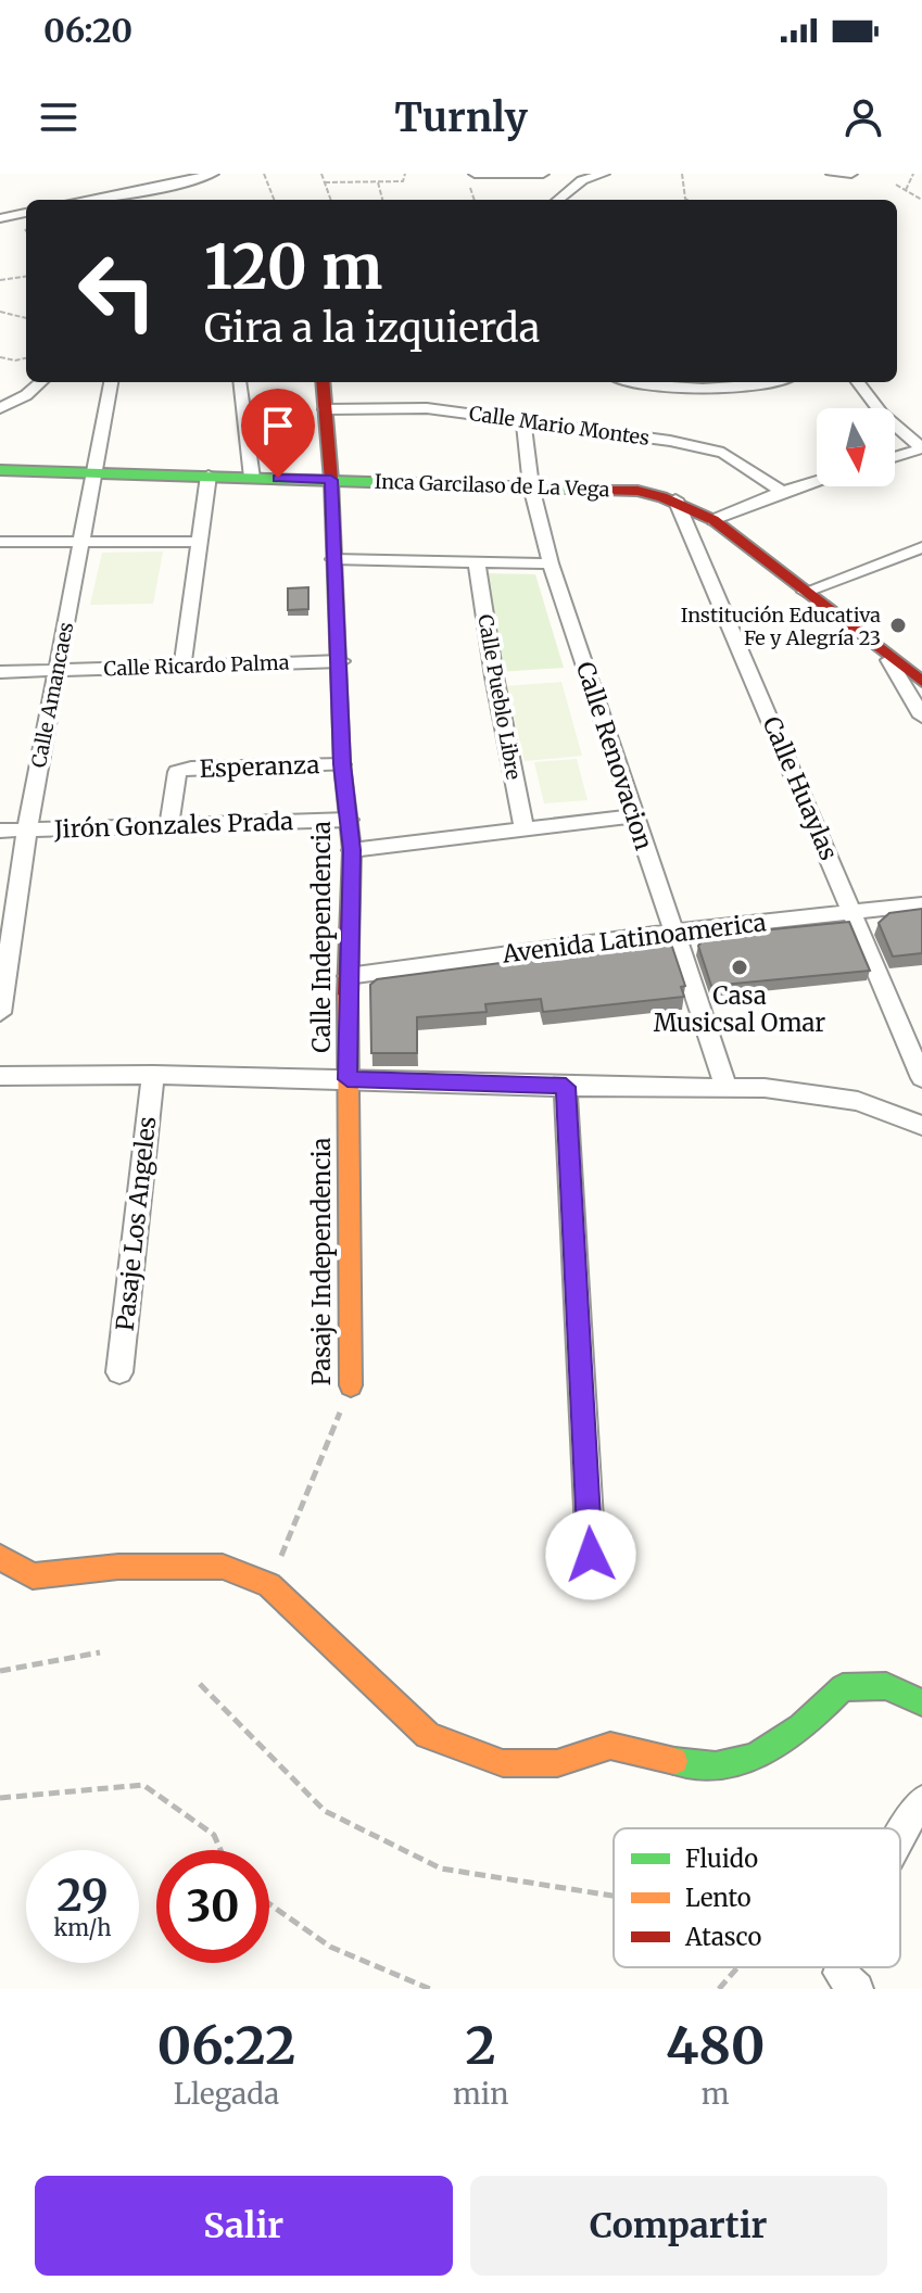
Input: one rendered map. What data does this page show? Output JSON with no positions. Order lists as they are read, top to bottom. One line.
{"streets":{"street":["Calle Mario Montes","Inca Garcilaso de La Vega","Calle Ricardo Palma","Calle Amancaes","Calle Pueblo Libre","Calle Renovacion","Esperanza","Calle Huaylas","Jirón Gonzales Prada","Calle Independencia","Avenida Latinoamerica","Pasaje Los Angeles","Pasaje Independencia"]},"crossings":[["Calle Mario Montes","Calle Renovacion"],["Calle Mario Montes","Calle Independencia"],["Inca Garcilaso de La Vega","Calle Amancaes"],["Inca Garcilaso de La Vega","Calle Renovacion"],["Inca Garcilaso de La Vega","Calle Huaylas"],["Inca Garcilaso de La Vega","Calle Independencia"],["Calle Ricardo Palma","Calle Amancaes"],["Calle Ricardo Palma","Calle Independencia"],["Calle Amancaes","Jirón Gonzales Prada"],["Calle Renovacion","Avenida Latinoamerica"],["Esperanza","Jirón Gonzales Prada"],["Esperanza","Calle Independencia"],["Calle Huaylas","Avenida Latinoamerica"],["Jirón Gonzales Prada","Calle Independencia"],["Calle Independencia","Avenida Latinoamerica"],["Calle Independencia","Pasaje Independencia"]],"places":["Institución Educativa Fe y Alegría 23","Casa Musicsal Omar"],"legend":["Fluido","Lento","Atasco"],"north":"bottom","page":{"status":"06:20","header":"Turnly","turn":["120 m","Gira a la izquierda"],"speed":"29 km/h","limit":"30","eta":["06:22","Llegada","2","min","480","m"],"buttons":["Salir","Compartir"]}}
